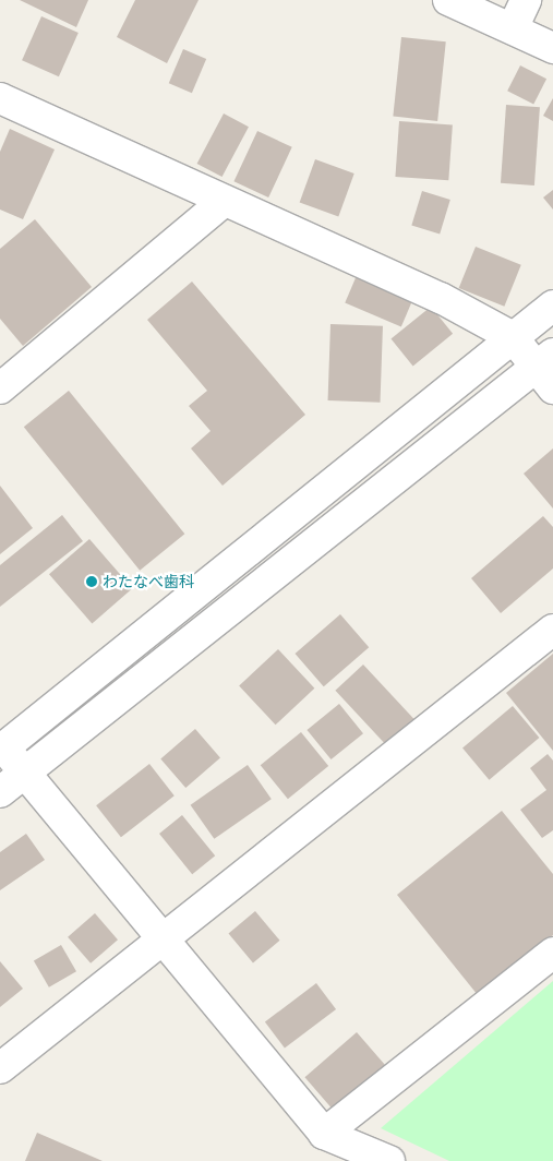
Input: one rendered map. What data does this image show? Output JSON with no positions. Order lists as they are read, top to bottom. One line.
{"places":["わたなべ歯科"]}
